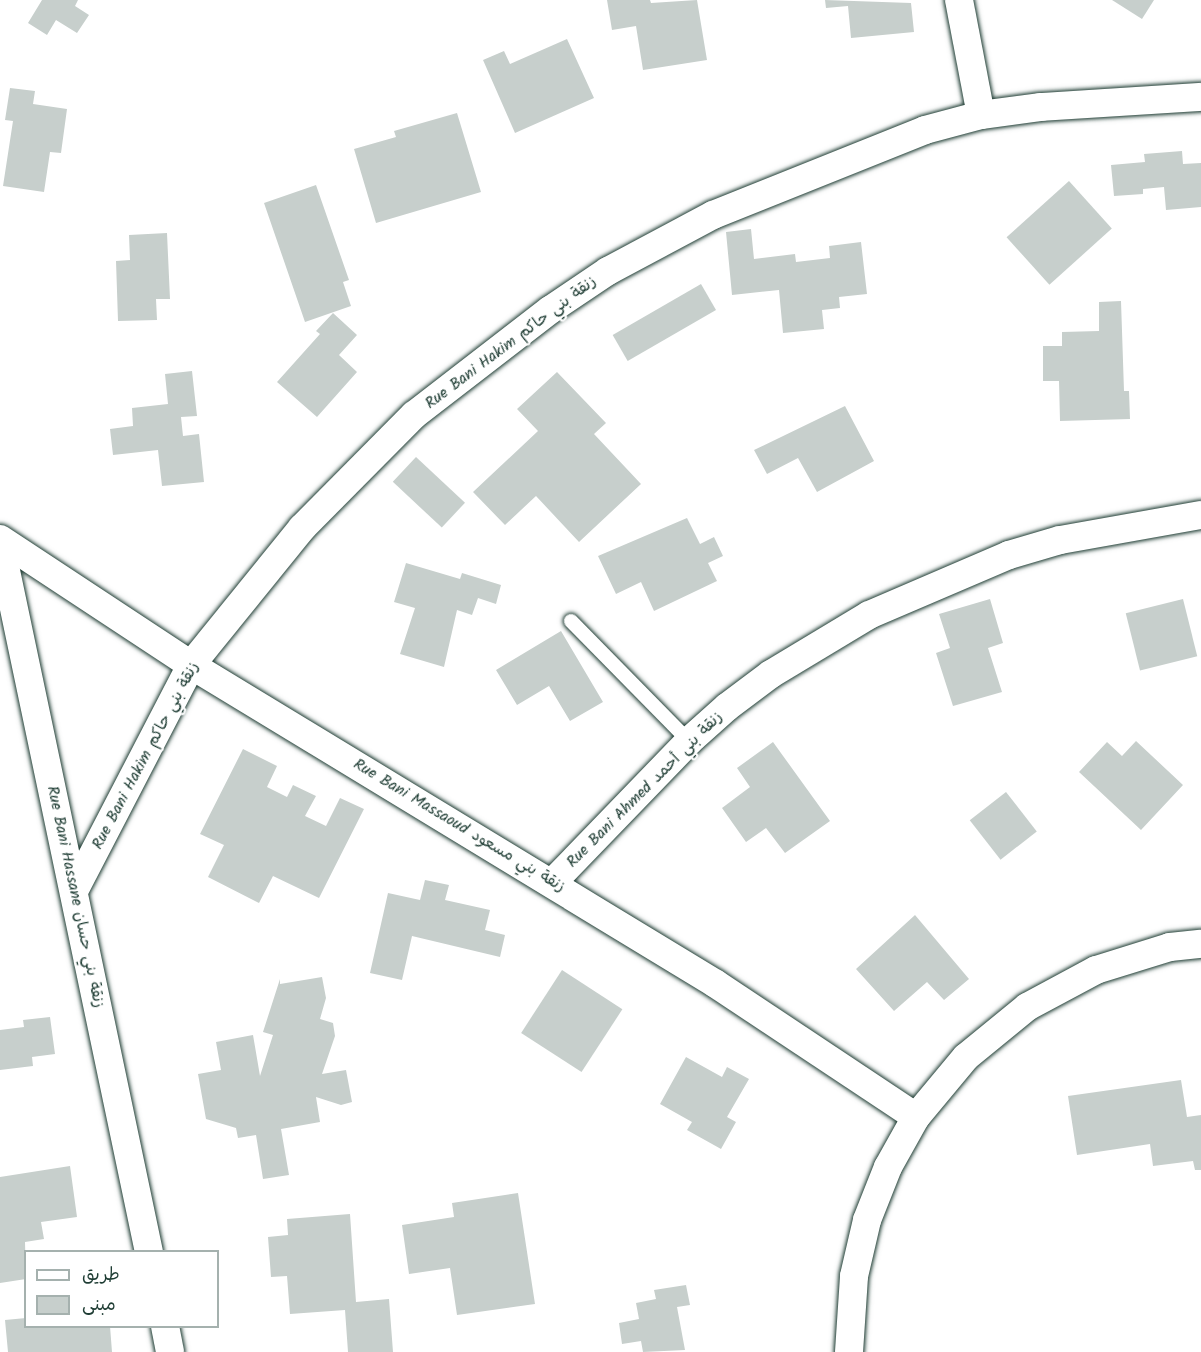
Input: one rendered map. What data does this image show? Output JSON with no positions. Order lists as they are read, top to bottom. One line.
{"streets":{"street":["Rue Bani Hakim زنقة بني حاكم","Rue Bani Ahmed زنقة بني أحمد","Rue Bani Massaoud زنقة بني مسعود","Rue Bani Hassane زنقة بني حسان"]},"crossings":[["Rue Bani Hakim زنقة بني حاكم","Rue Bani Massaoud زنقة بني مسعود"],["Rue Bani Hakim زنقة بني حاكم","Rue Bani Hassane زنقة بني حسان"],["Rue Bani Ahmed زنقة بني أحمد","Rue Bani Massaoud زنقة بني مسعود"],["Rue Bani Massaoud زنقة بني مسعود","Rue Bani Hassane زنقة بني حسان"]],"legend":["طريق","مبنى"]}
